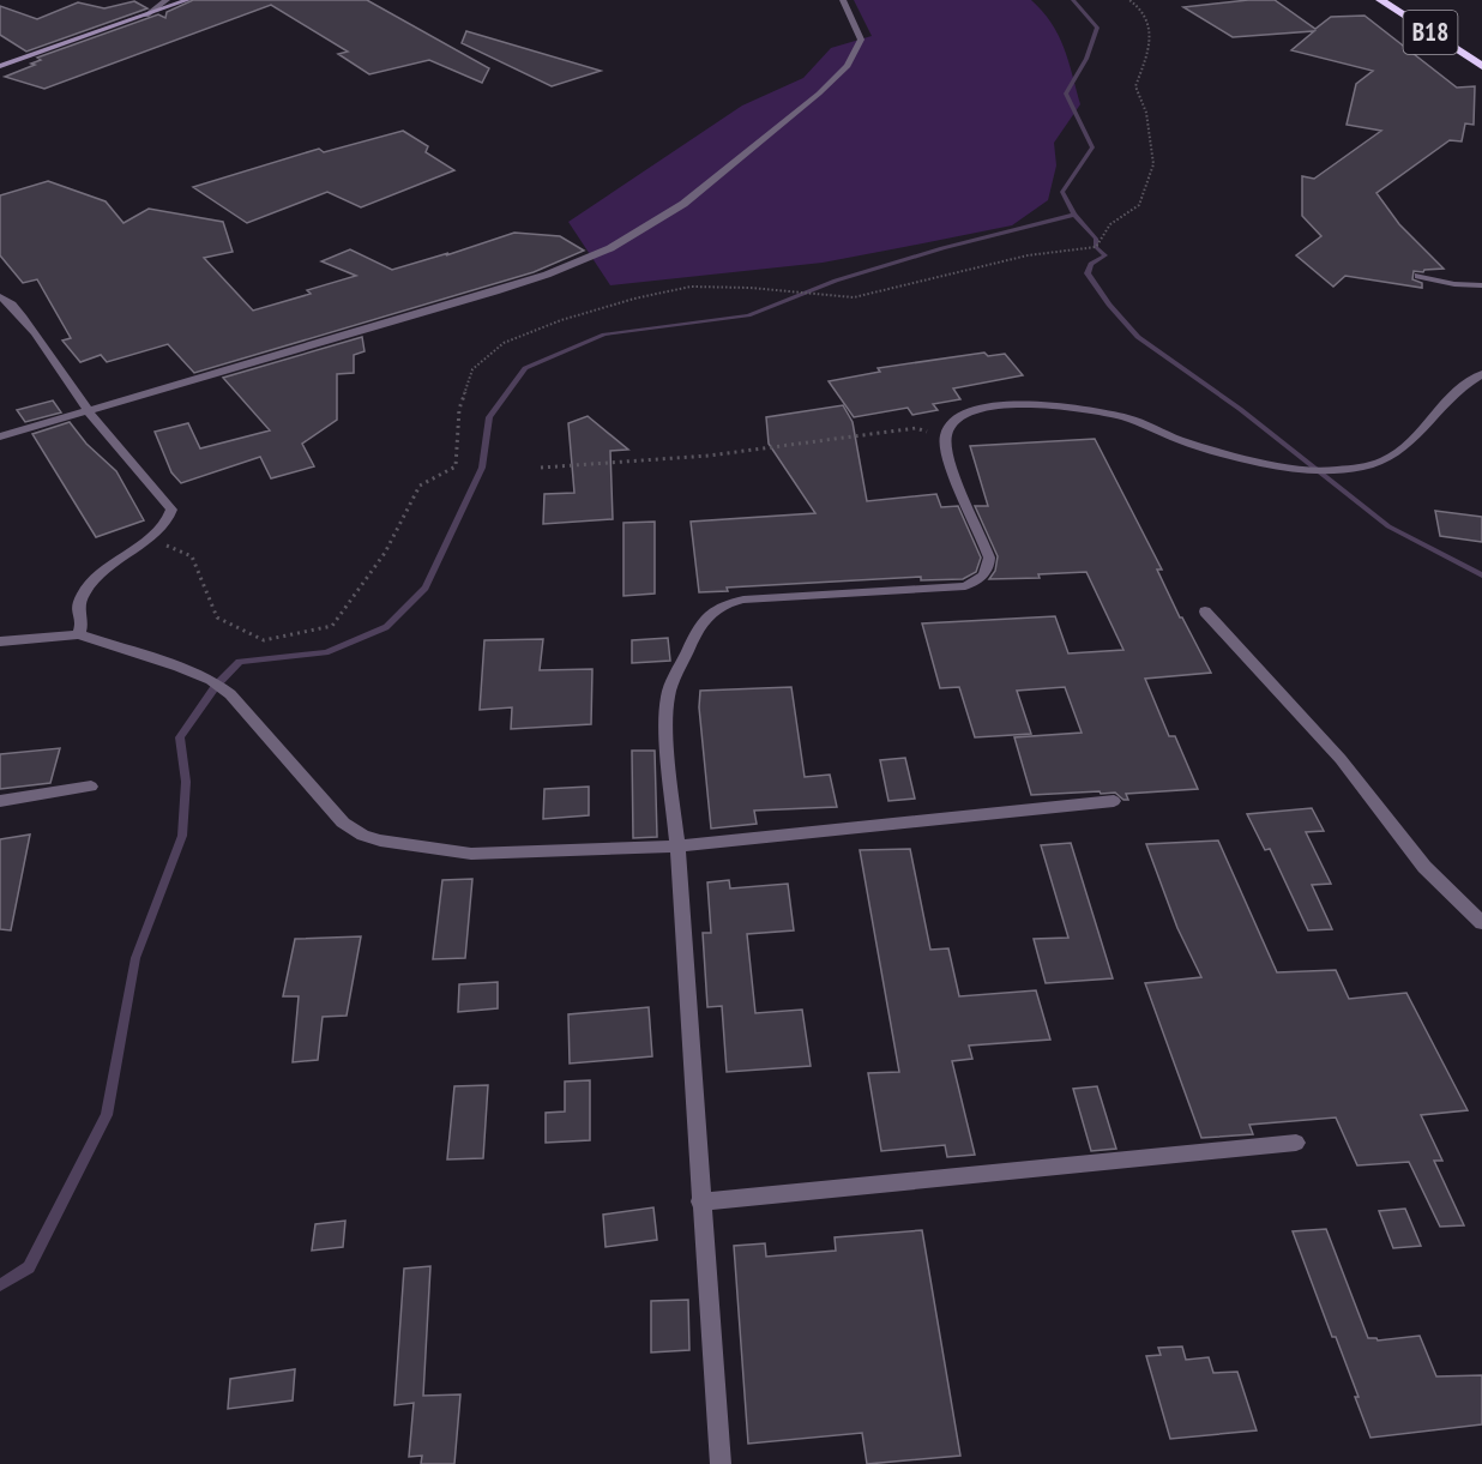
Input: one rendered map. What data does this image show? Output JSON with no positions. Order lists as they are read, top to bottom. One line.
{"streets":{"highway":["B18"]}}
